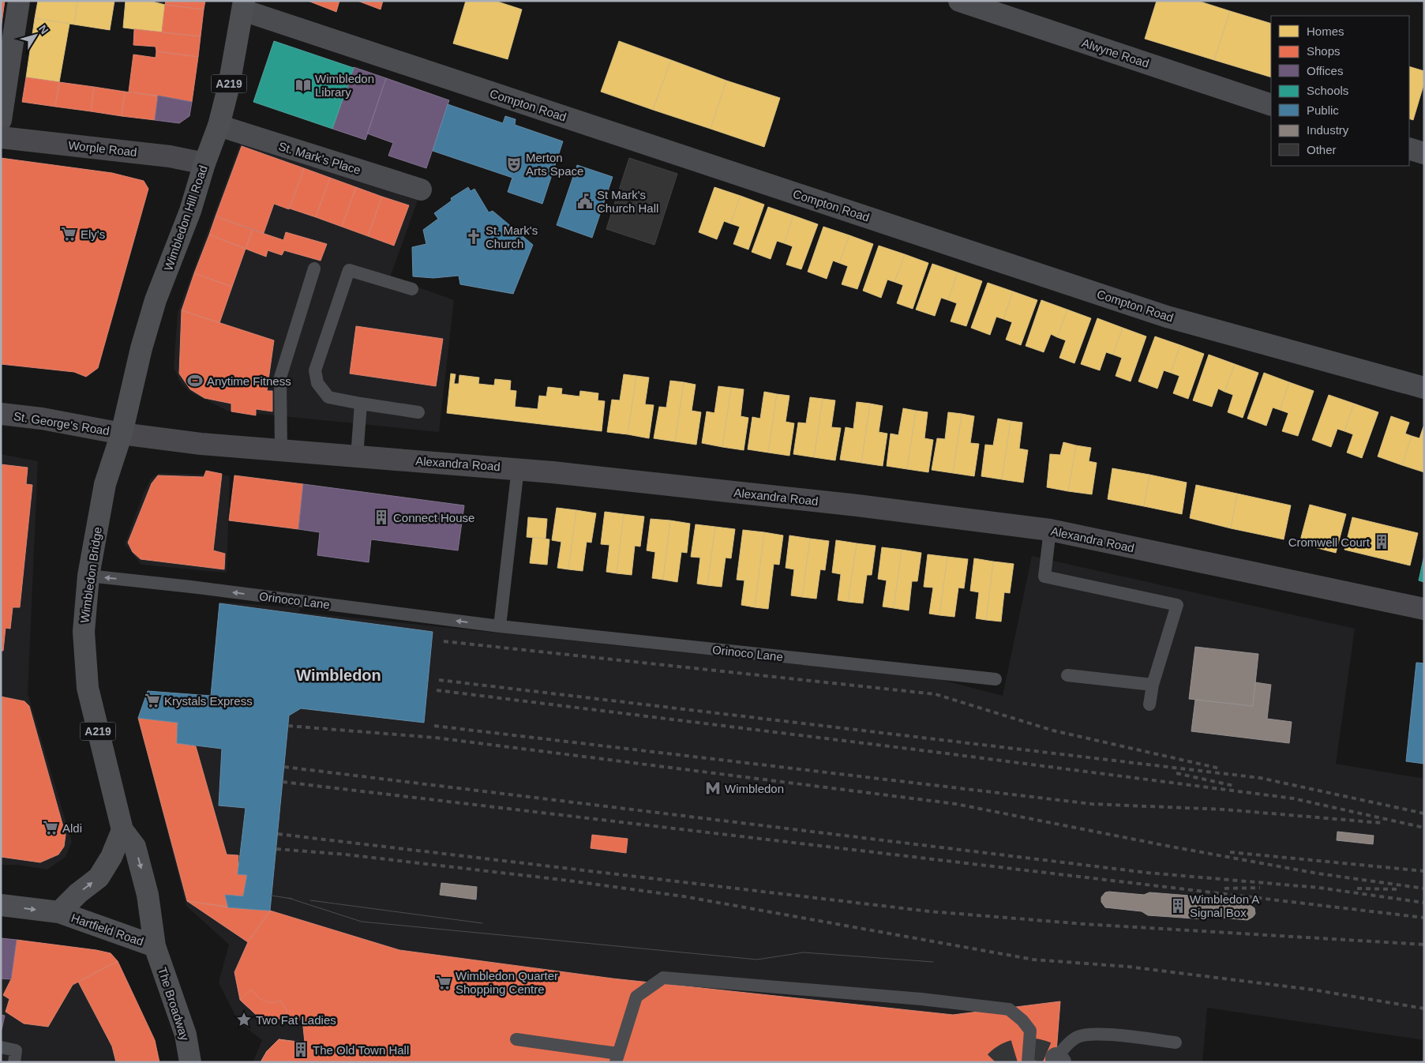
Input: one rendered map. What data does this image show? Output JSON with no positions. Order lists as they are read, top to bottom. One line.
{"streets":{"main road":["A219","Worple Road","Wimbledon Hill Road","St. George's Road","Alexandra Road","Wimbledon Bridge","Hartfield Road","The Broadway"],"street":["Alwyne Road","Compton Road","St. Mark's Place"],"lane":["Orinoco Lane"]},"crossings":[["Compton Road","Wimbledon Hill Road"],["Worple Road","Wimbledon Hill Road"],["St. Mark's Place","Wimbledon Hill Road"],["Wimbledon Hill Road","St. George's Road"],["Wimbledon Hill Road","Alexandra Road"],["Wimbledon Hill Road","Wimbledon Bridge"],["St. George's Road","Alexandra Road"],["St. George's Road","Wimbledon Bridge"],["Alexandra Road","Wimbledon Bridge"],["Wimbledon Bridge","Orinoco Lane"],["Wimbledon Bridge","Hartfield Road"],["Wimbledon Bridge","The Broadway"],["Hartfield Road","The Broadway"]],"one_way":["Orinoco Lane","Hartfield Road"],"districts":["Wimbledon"],"places":{"library":["Wimbledon Library"],"theatre":["Merton Arts Space"],"public building":["St Mark's Church Hall"],"supermarket":["Ely's","Krystals Express","Aldi","Wimbledon Quarter Shopping Centre"],"church":["St. Mark's Church"],"sports":["Anytime Fitness"],"building":["Connect House","Cromwell Court","Wimbledon A Signal Box","The Old Town Hall"],"metro station":["Wimbledon"],"place":["Two Fat Ladies"]},"legend":["Homes","Shops","Offices","Schools","Public","Industry","Other"],"north":"top right"}
